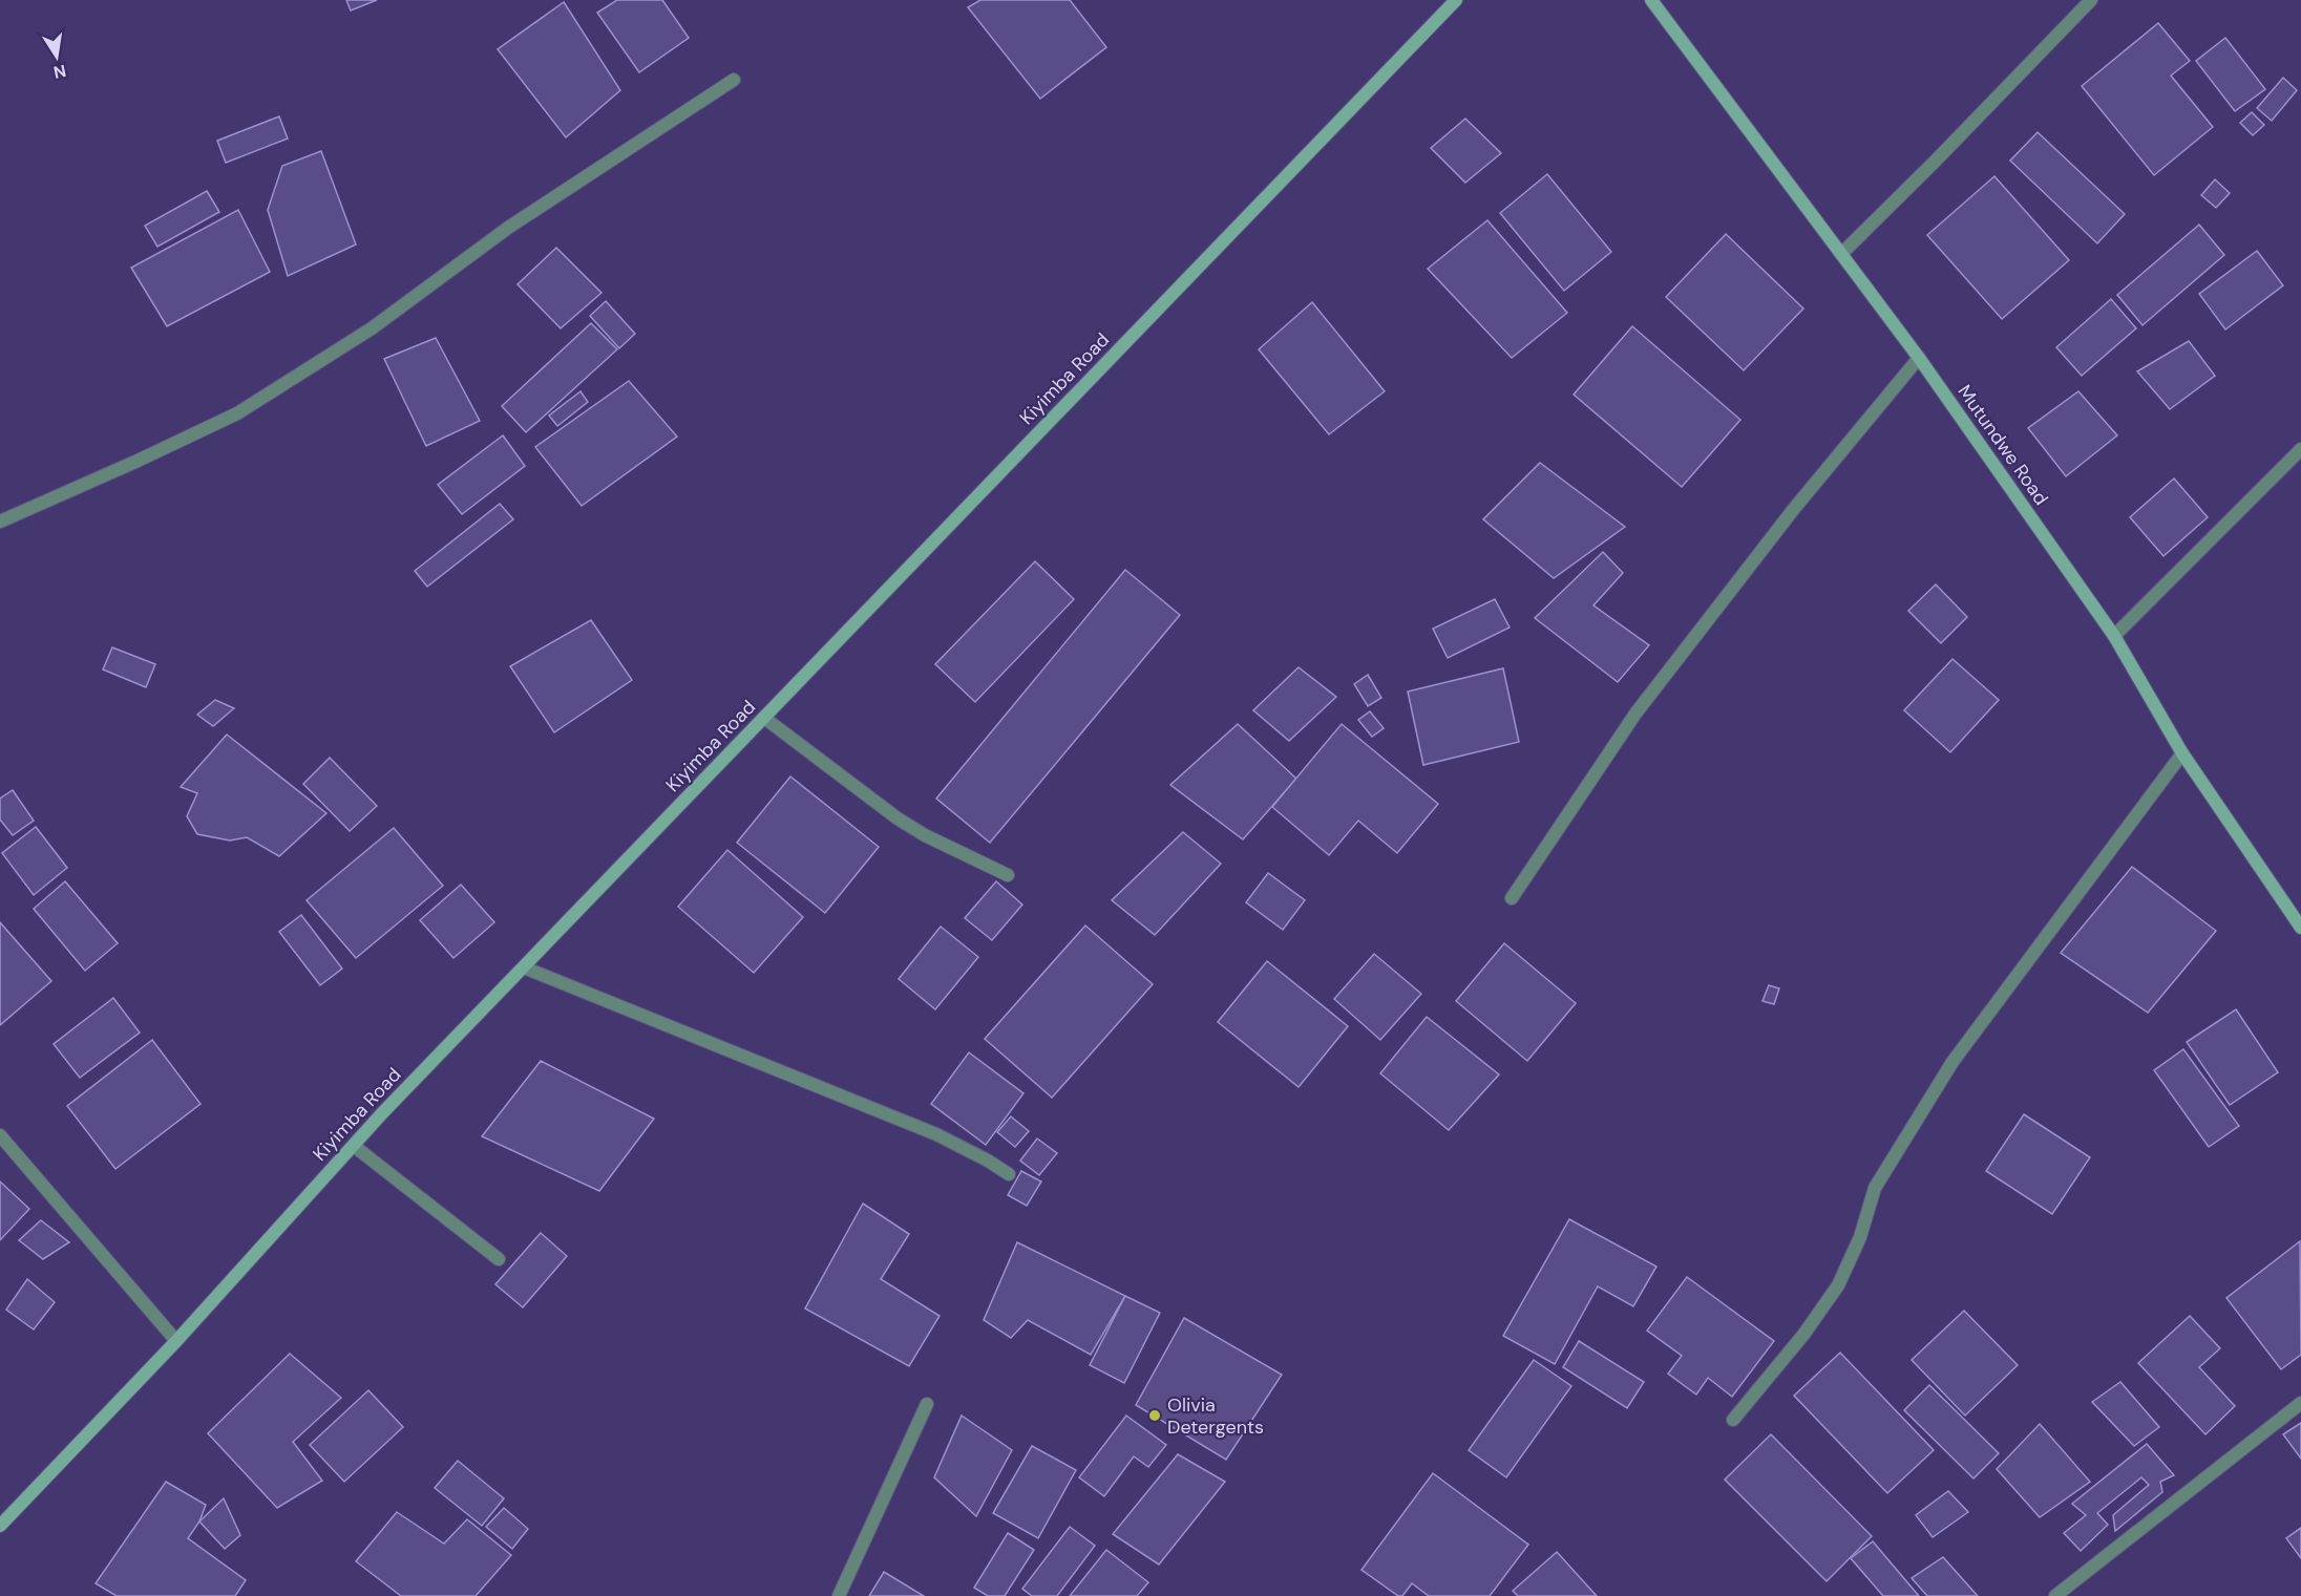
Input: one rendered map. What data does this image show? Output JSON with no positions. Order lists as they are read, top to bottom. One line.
{"streets":{"street":["Kiyimba Road","Mutundwe Road"]},"places":["Olivia Detergents"],"north":"bottom"}
